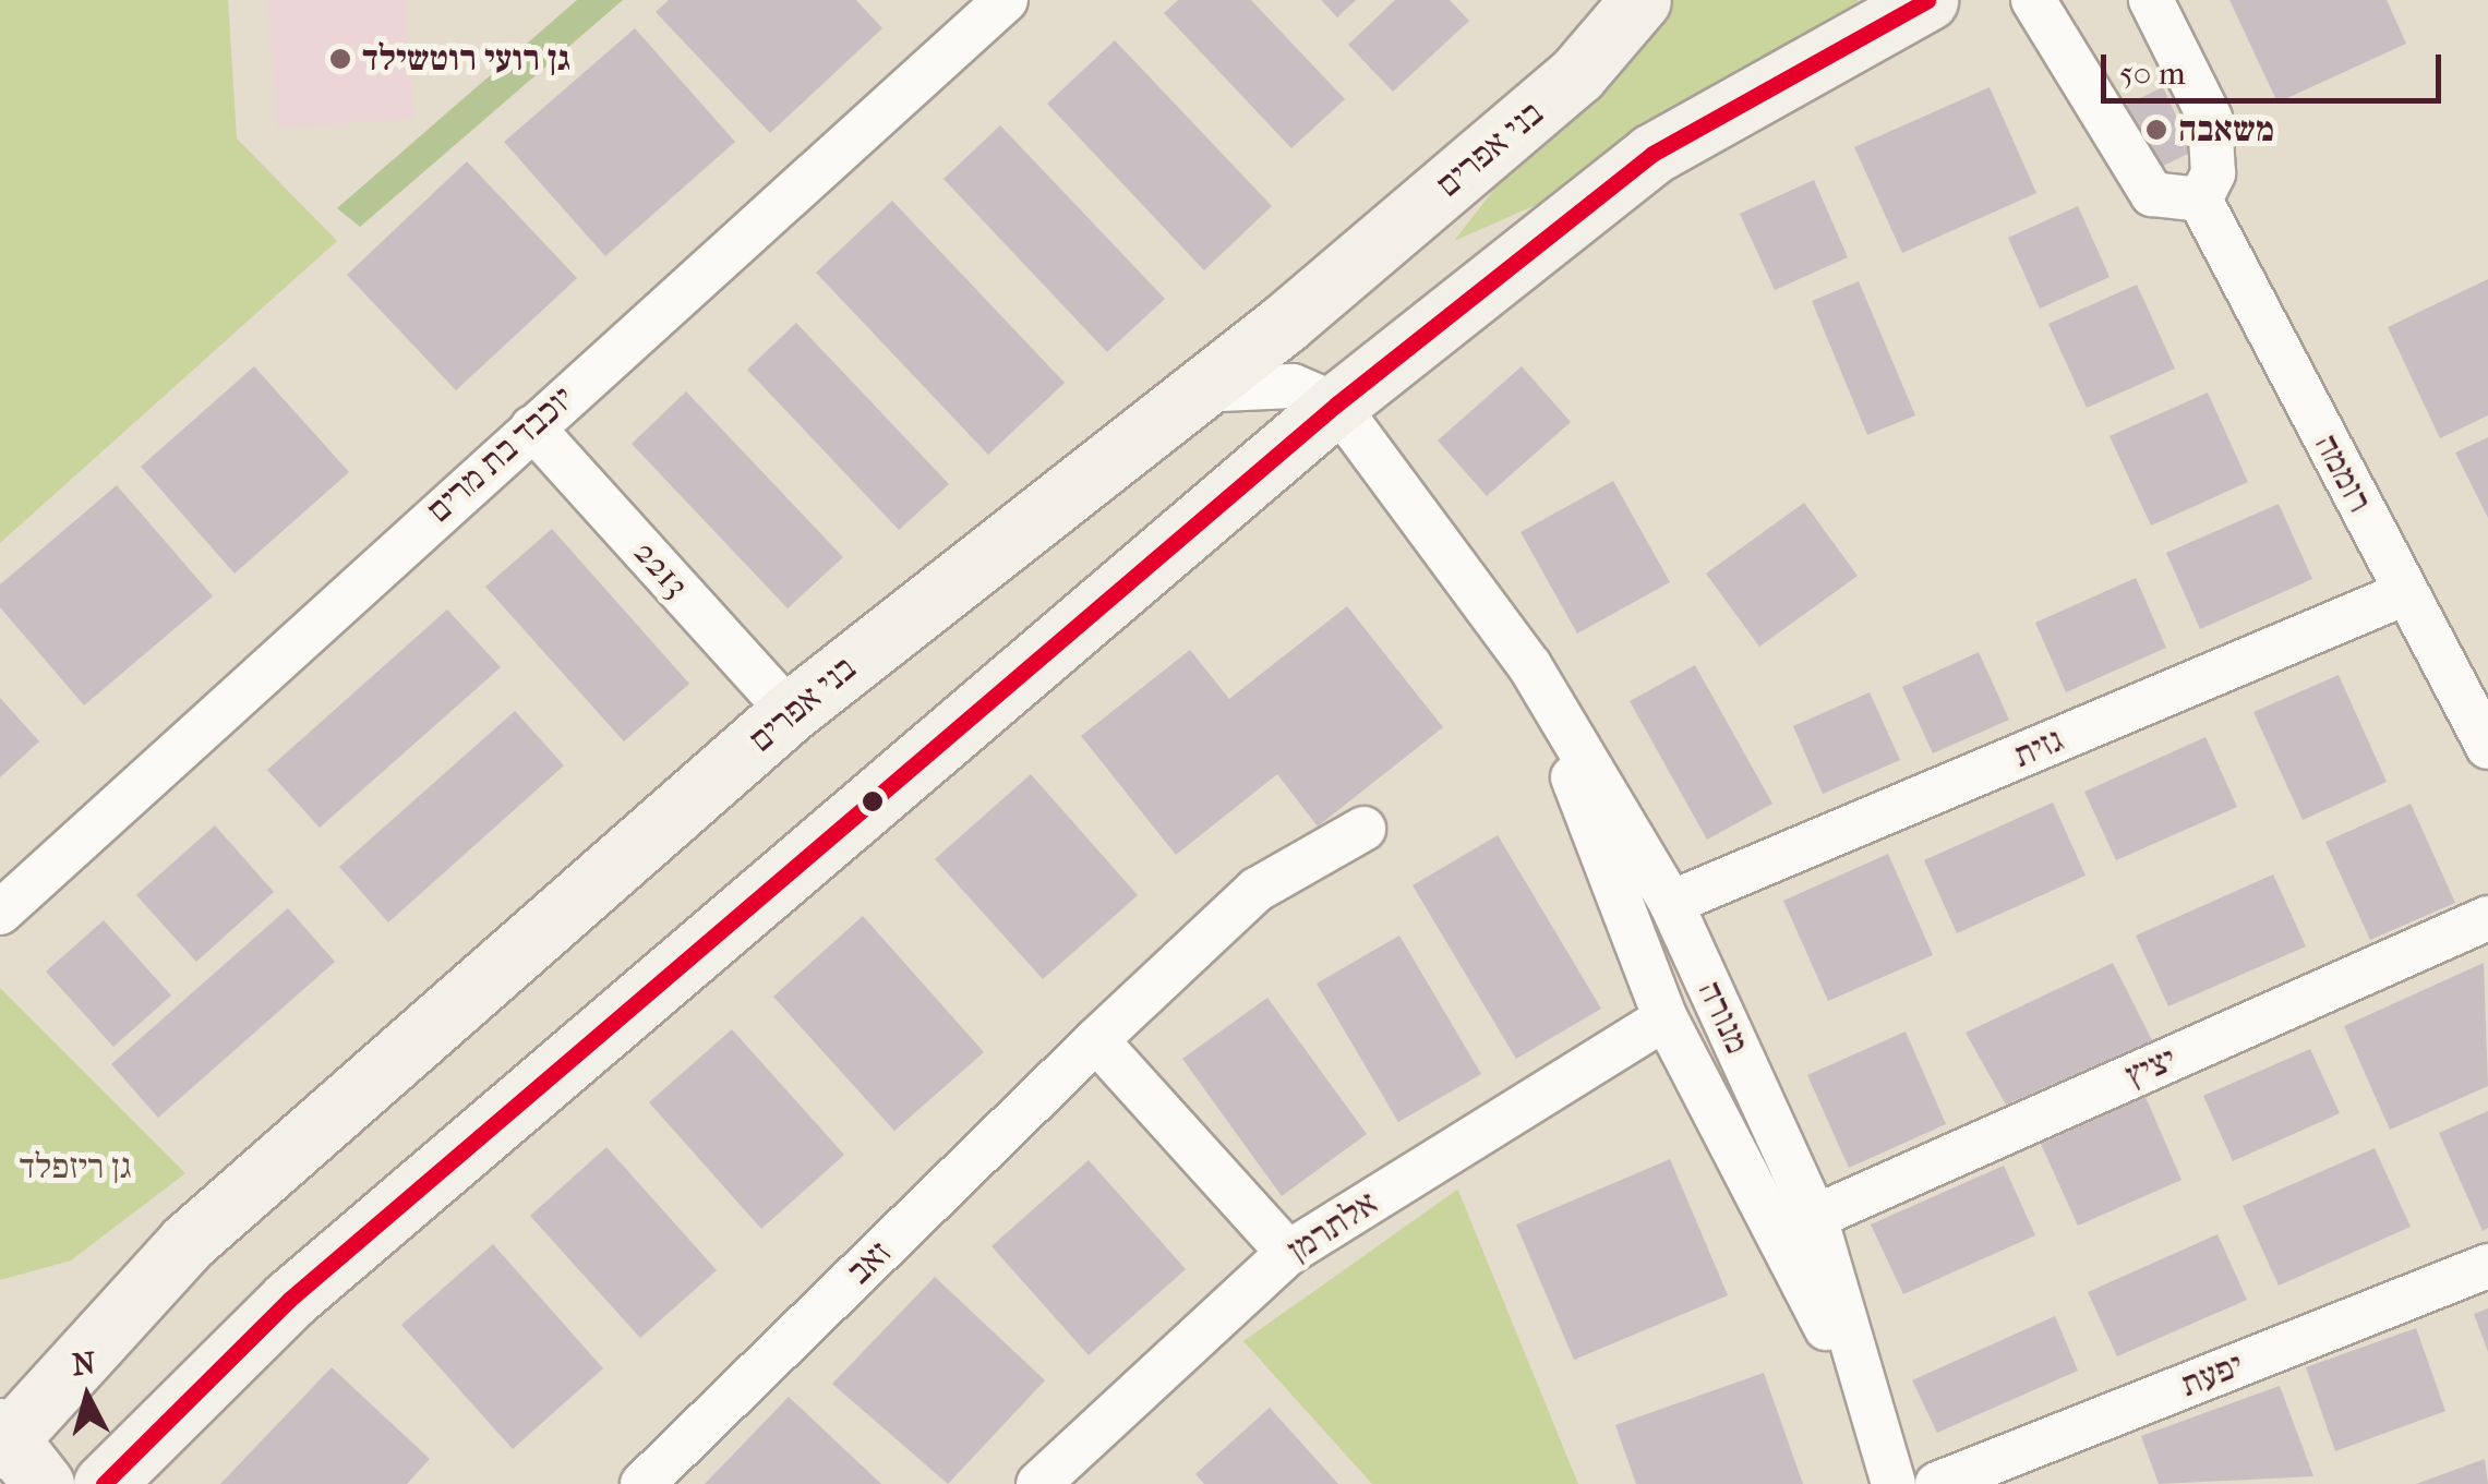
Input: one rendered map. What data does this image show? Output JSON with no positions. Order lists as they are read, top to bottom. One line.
{"streets":{"main road":["בני אפרים"],"street":["יוכבד בת מרים","רוממה","2213","גזית","מנורה","יציץ","אלתרמן","זאב","יפעת"]},"crossings":[["בני אפרים","2213"],["יוכבד בת מרים","2213"],["רוממה","גזית"],["גזית","מנורה"],["מנורה","יציץ"],["מנורה","אלתרמן"]],"parks":["גן ריזפלד"],"places":["גן רועי רוטשילד","משאבה"],"scale_bar":"50 m","north":"top"}
